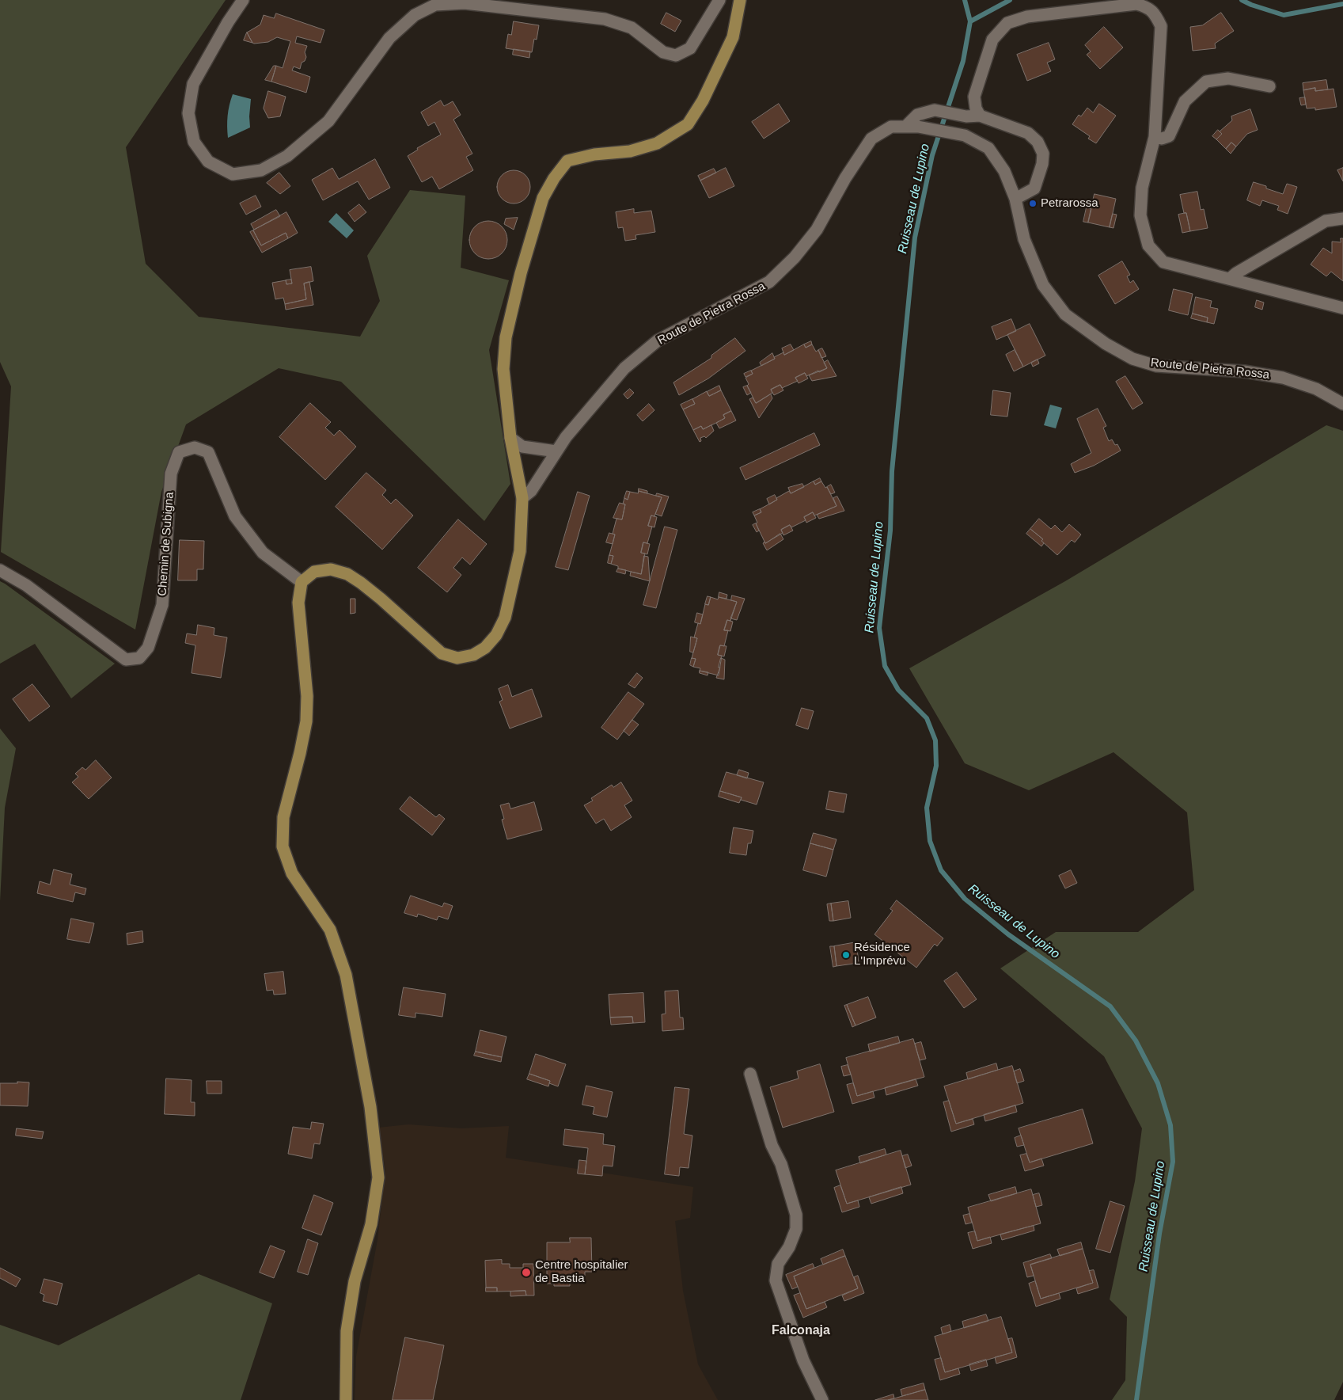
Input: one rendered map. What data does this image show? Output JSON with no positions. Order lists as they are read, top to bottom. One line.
{"streets":{"street":["Route de Pietra Rossa","Chemin de Subigna"]},"districts":["Falconaja"],"water":["Ruisseau de Lupino"],"places":["Petrarossa","Résidence L'Imprévu","Centre hospitalier de Bastia"]}
